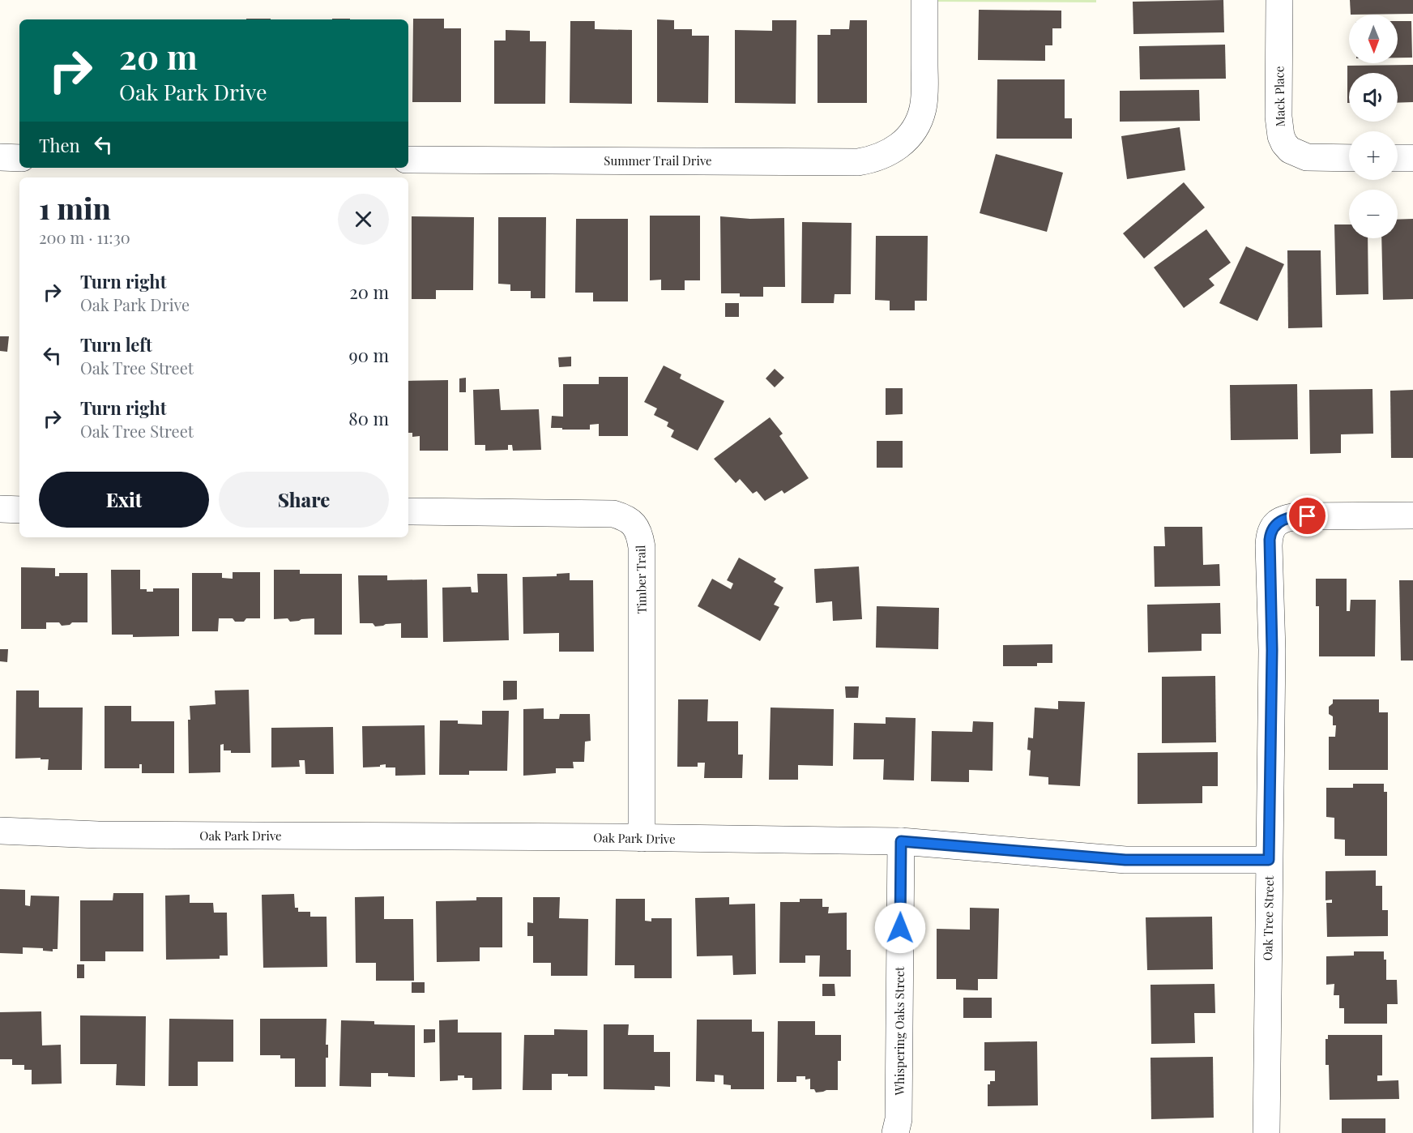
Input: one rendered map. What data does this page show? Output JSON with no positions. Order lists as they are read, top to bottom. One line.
{"streets":{"street":["Mack Place","Summer Trail Drive","Timber Trail","Oak Park Drive","Oak Tree Street","Whispering Oaks Street"]},"crossings":[["Timber Trail","Oak Park Drive"],["Oak Park Drive","Oak Tree Street"],["Oak Park Drive","Whispering Oaks Street"]],"north":"bottom","page":{"map_buttons":["+","−"],"turn":["20 m","Oak Park Drive"],"then":"Then","heading":["1 min","200 m · 11:30"],"list":[{"name":"Turn right","note":"Oak Park Drive","value":"20 m"},{"name":"Turn left","note":"Oak Tree Street","value":"90 m"},{"name":"Turn right","note":"Oak Tree Street","value":"80 m"}],"buttons":["Exit","Share"]}}
